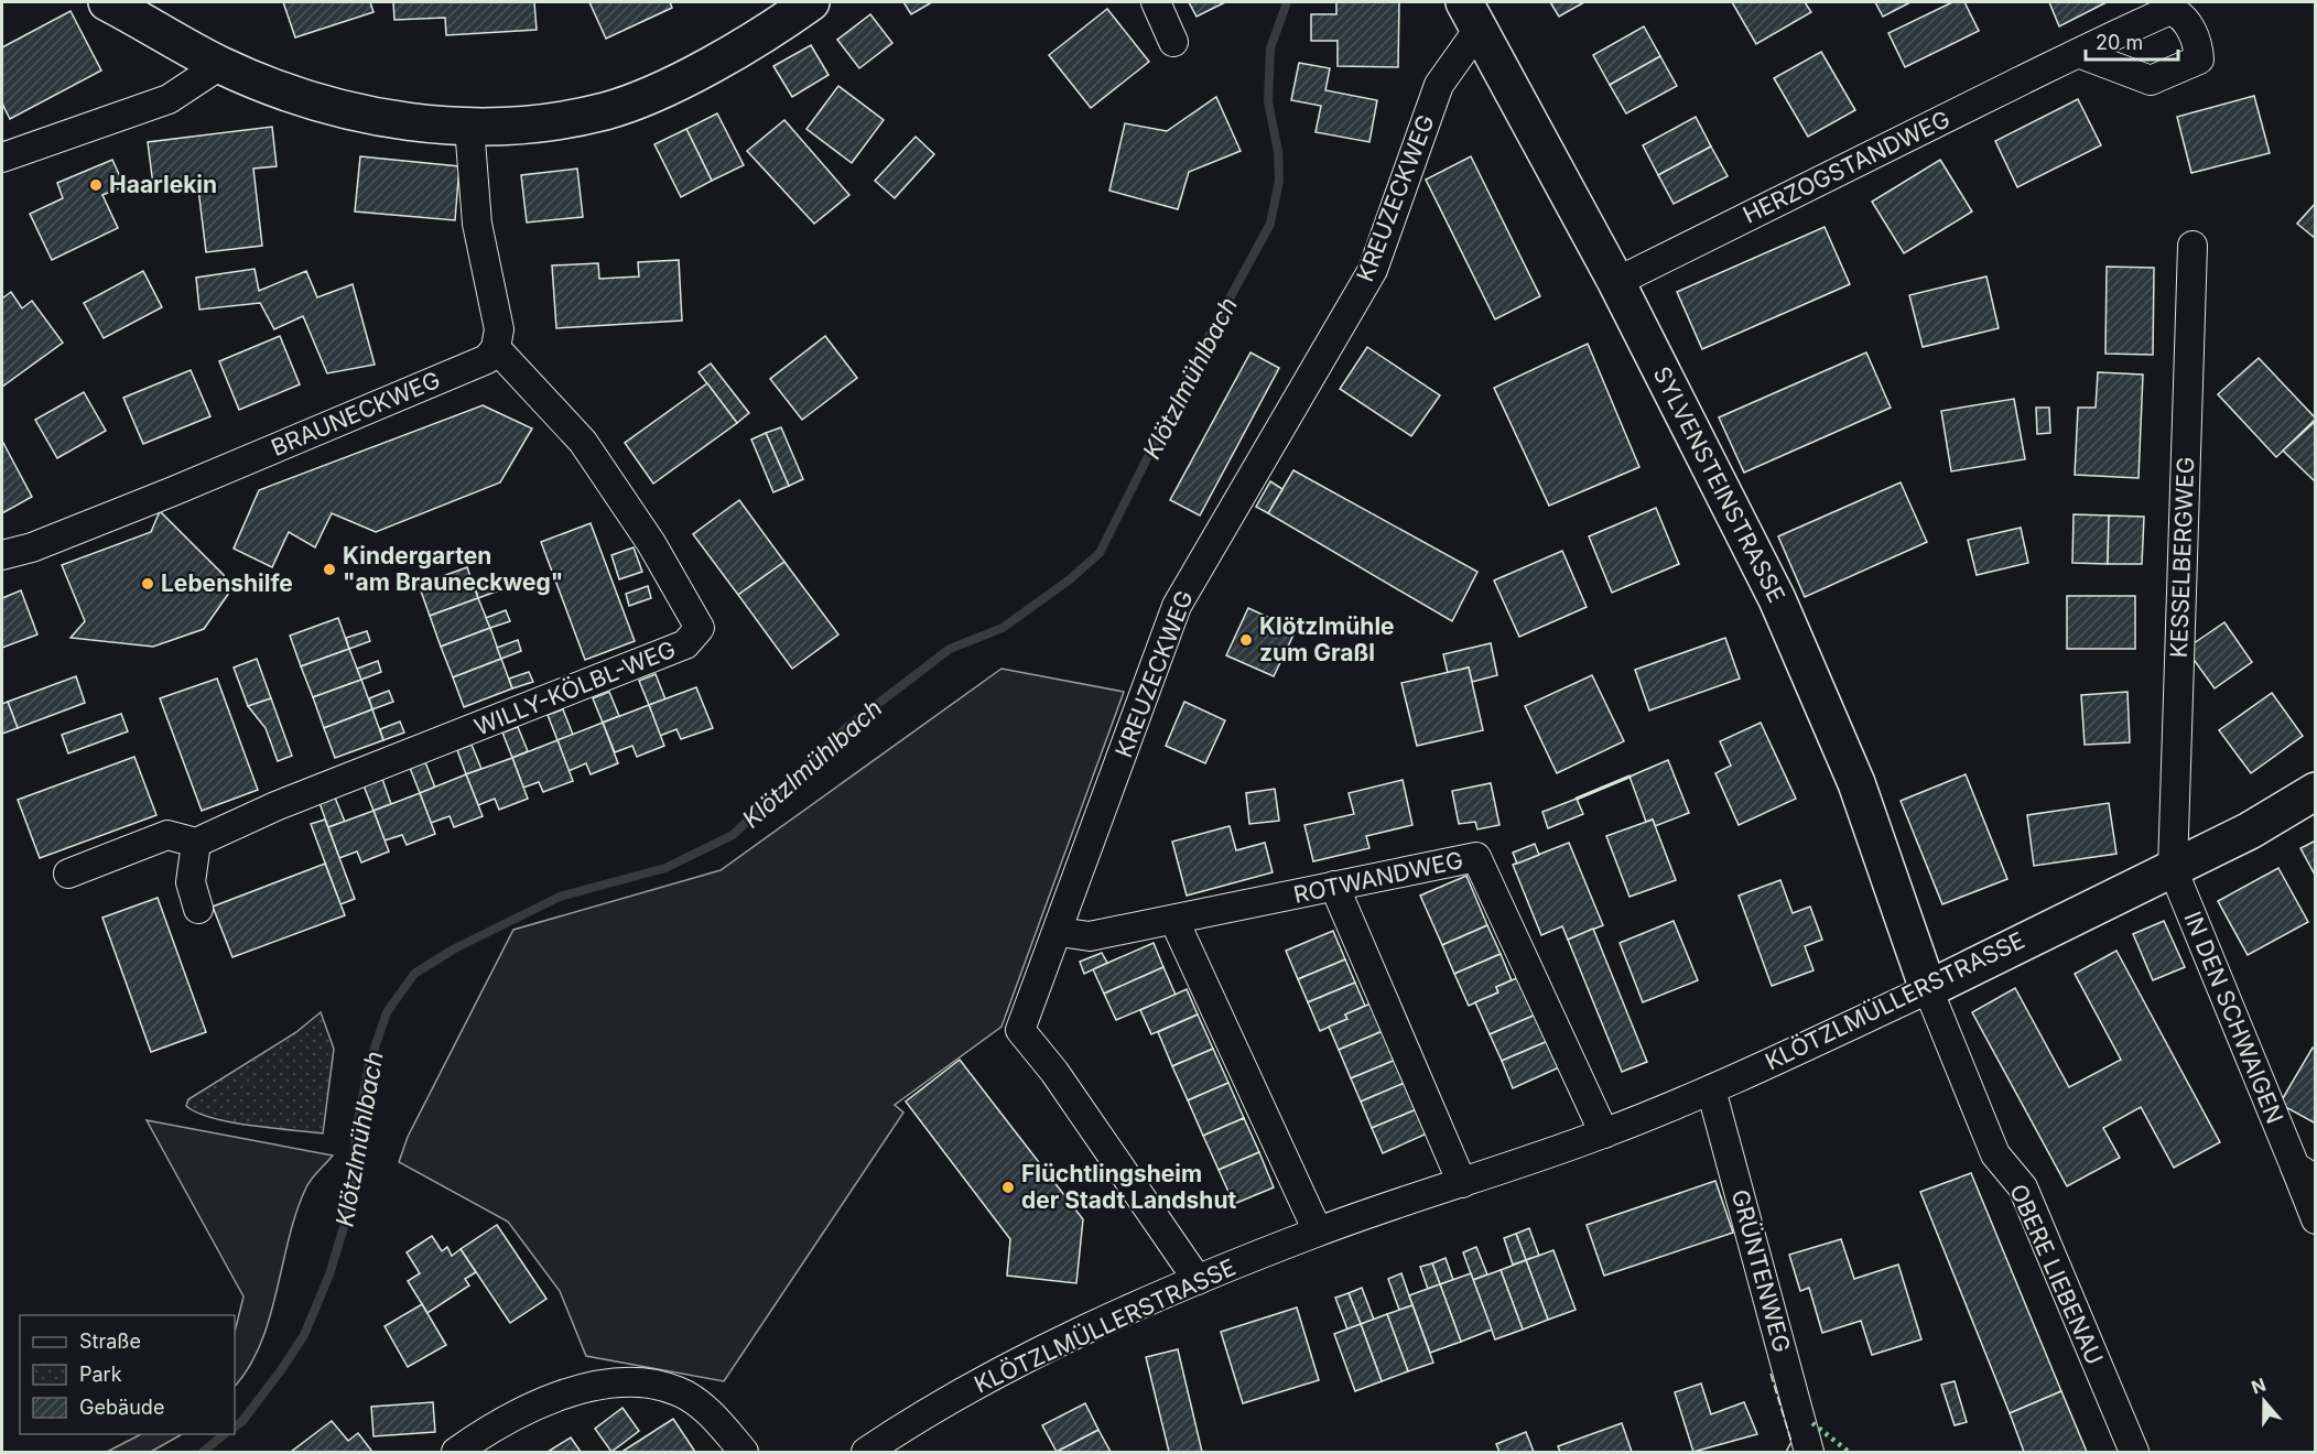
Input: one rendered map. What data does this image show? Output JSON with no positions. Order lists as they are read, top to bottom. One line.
{"streets":{"street":["HERZOGSTANDWEG","KREUZECKWEG","BRAUNECKWEG","SYLVENSTEINSTRASSE","KESSELBERGWEG","WILLY-KÖLBL-WEG","ROTWANDWEG","KLÖTZLMÜLLERSTRASSE","IN DEN SCHWAIGEN","GRÜNTENWEG","OBERE LIEBENAU"]},"crossings":[["HERZOGSTANDWEG","SYLVENSTEINSTRASSE"],["KREUZECKWEG","SYLVENSTEINSTRASSE"],["KREUZECKWEG","ROTWANDWEG"],["KREUZECKWEG","KLÖTZLMÜLLERSTRASSE"],["BRAUNECKWEG","WILLY-KÖLBL-WEG"],["SYLVENSTEINSTRASSE","KLÖTZLMÜLLERSTRASSE"],["SYLVENSTEINSTRASSE","OBERE LIEBENAU"],["KESSELBERGWEG","KLÖTZLMÜLLERSTRASSE"],["KESSELBERGWEG","IN DEN SCHWAIGEN"],["ROTWANDWEG","KLÖTZLMÜLLERSTRASSE"],["KLÖTZLMÜLLERSTRASSE","IN DEN SCHWAIGEN"],["KLÖTZLMÜLLERSTRASSE","GRÜNTENWEG"],["KLÖTZLMÜLLERSTRASSE","OBERE LIEBENAU"]],"water":["Klötzlmühlbach"],"places":["Haarlekin","Kindergarten \"am Brauneckweg\"","Lebenshilfe","Klötzlmühle zum Graßl","Flüchtlingsheim der Stadt Landshut"],"legend":["Straße","Park","Gebäude"],"scale_bar":"20 m","north":"top"}
